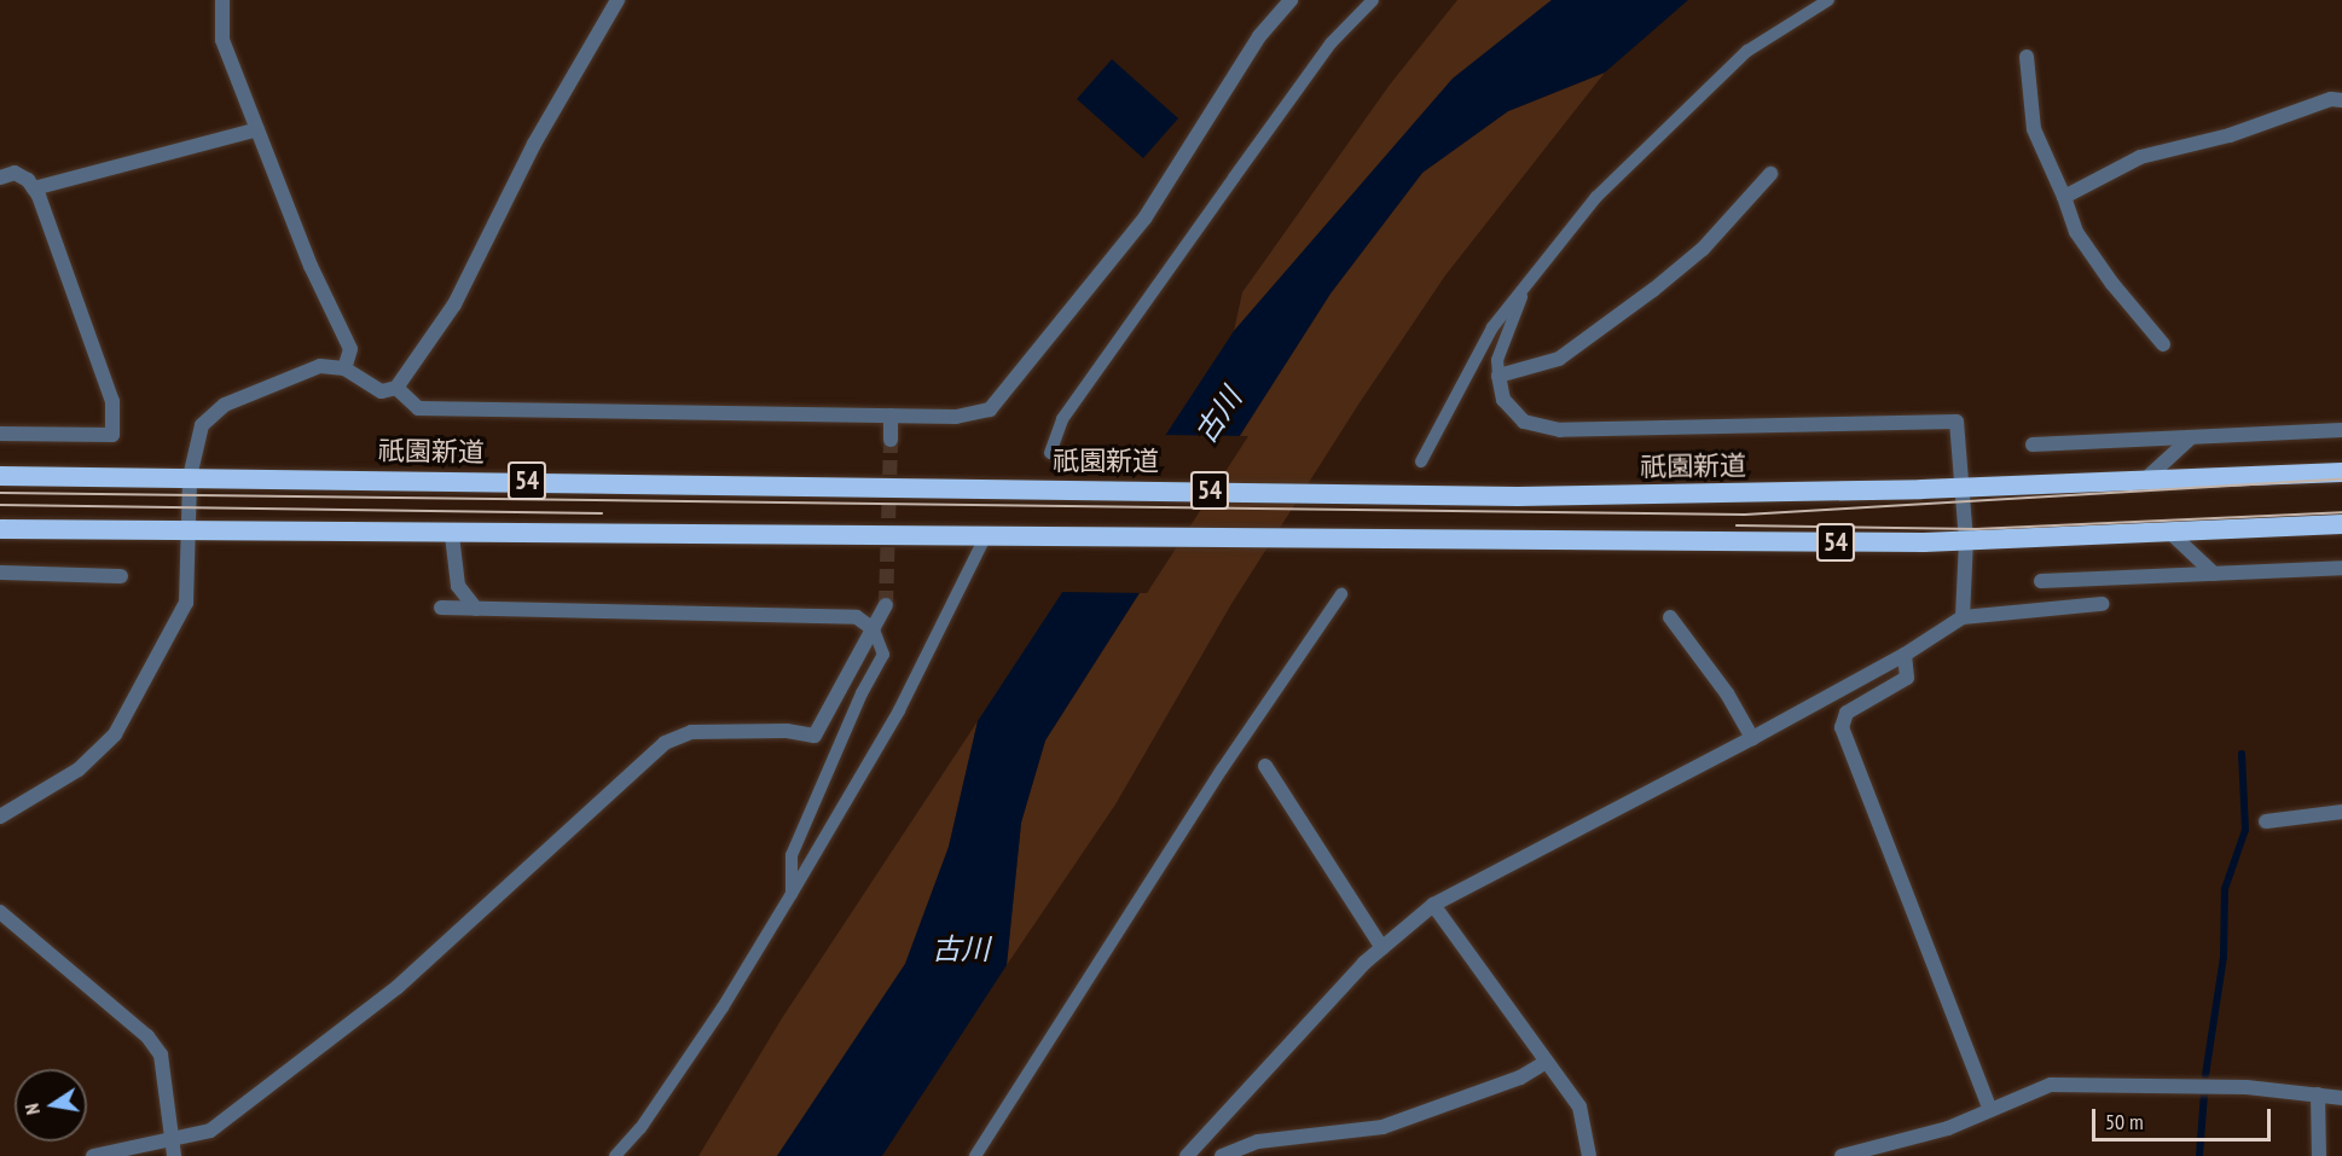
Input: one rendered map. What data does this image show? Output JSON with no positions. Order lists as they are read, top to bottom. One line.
{"streets":{"highway":["祇園新道","54"]},"water":["古川"],"scale_bar":"50 m","north":"left"}
